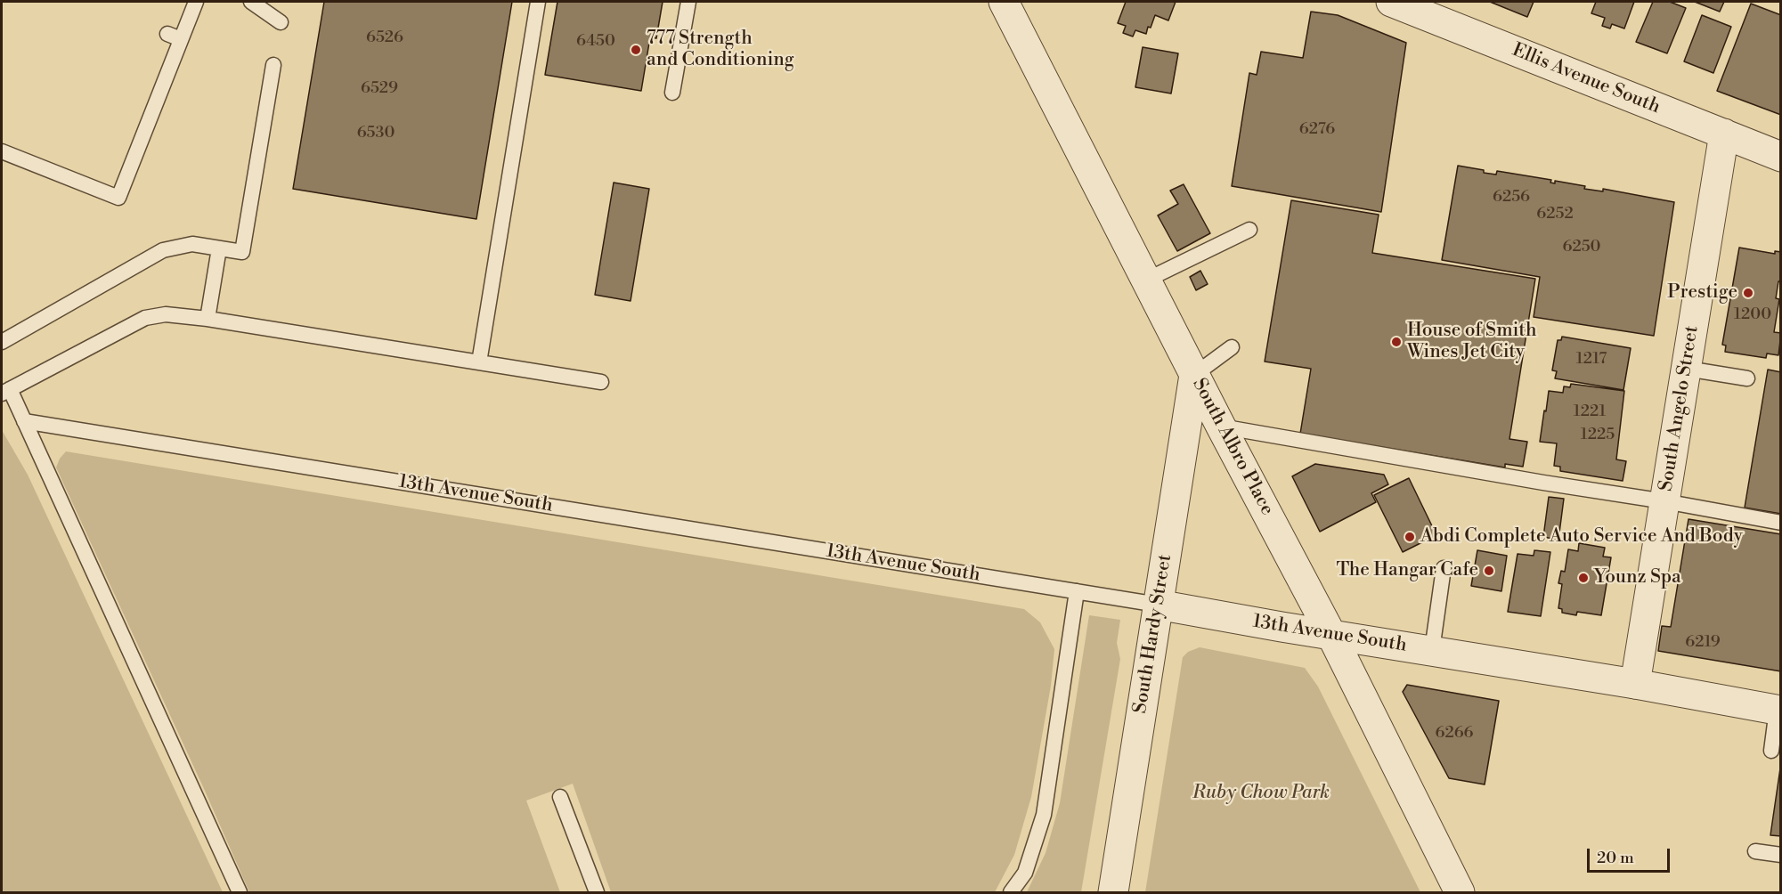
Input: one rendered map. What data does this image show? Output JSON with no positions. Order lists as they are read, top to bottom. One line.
{"streets":{"street":["Ellis Avenue South","South Angelo Street","South Albro Place","13th Avenue South","South Hardy Street"]},"crossings":[["Ellis Avenue South","South Angelo Street"],["South Angelo Street","13th Avenue South"],["South Albro Place","13th Avenue South"],["South Albro Place","South Hardy Street"],["13th Avenue South","South Hardy Street"]],"parks":["Ruby Chow Park"],"places":["777 Strength and Conditioning","Prestige","House of Smith Wines Jet City","Abdi Complete Auto Service And Body","The Hangar Cafe","Younz Spa"],"house_numbers":["6526","6450","6529","6276","6530","6256","6252","6250","1200","1217","1221","1225","6219","6266"],"scale_bar":"20 m"}
